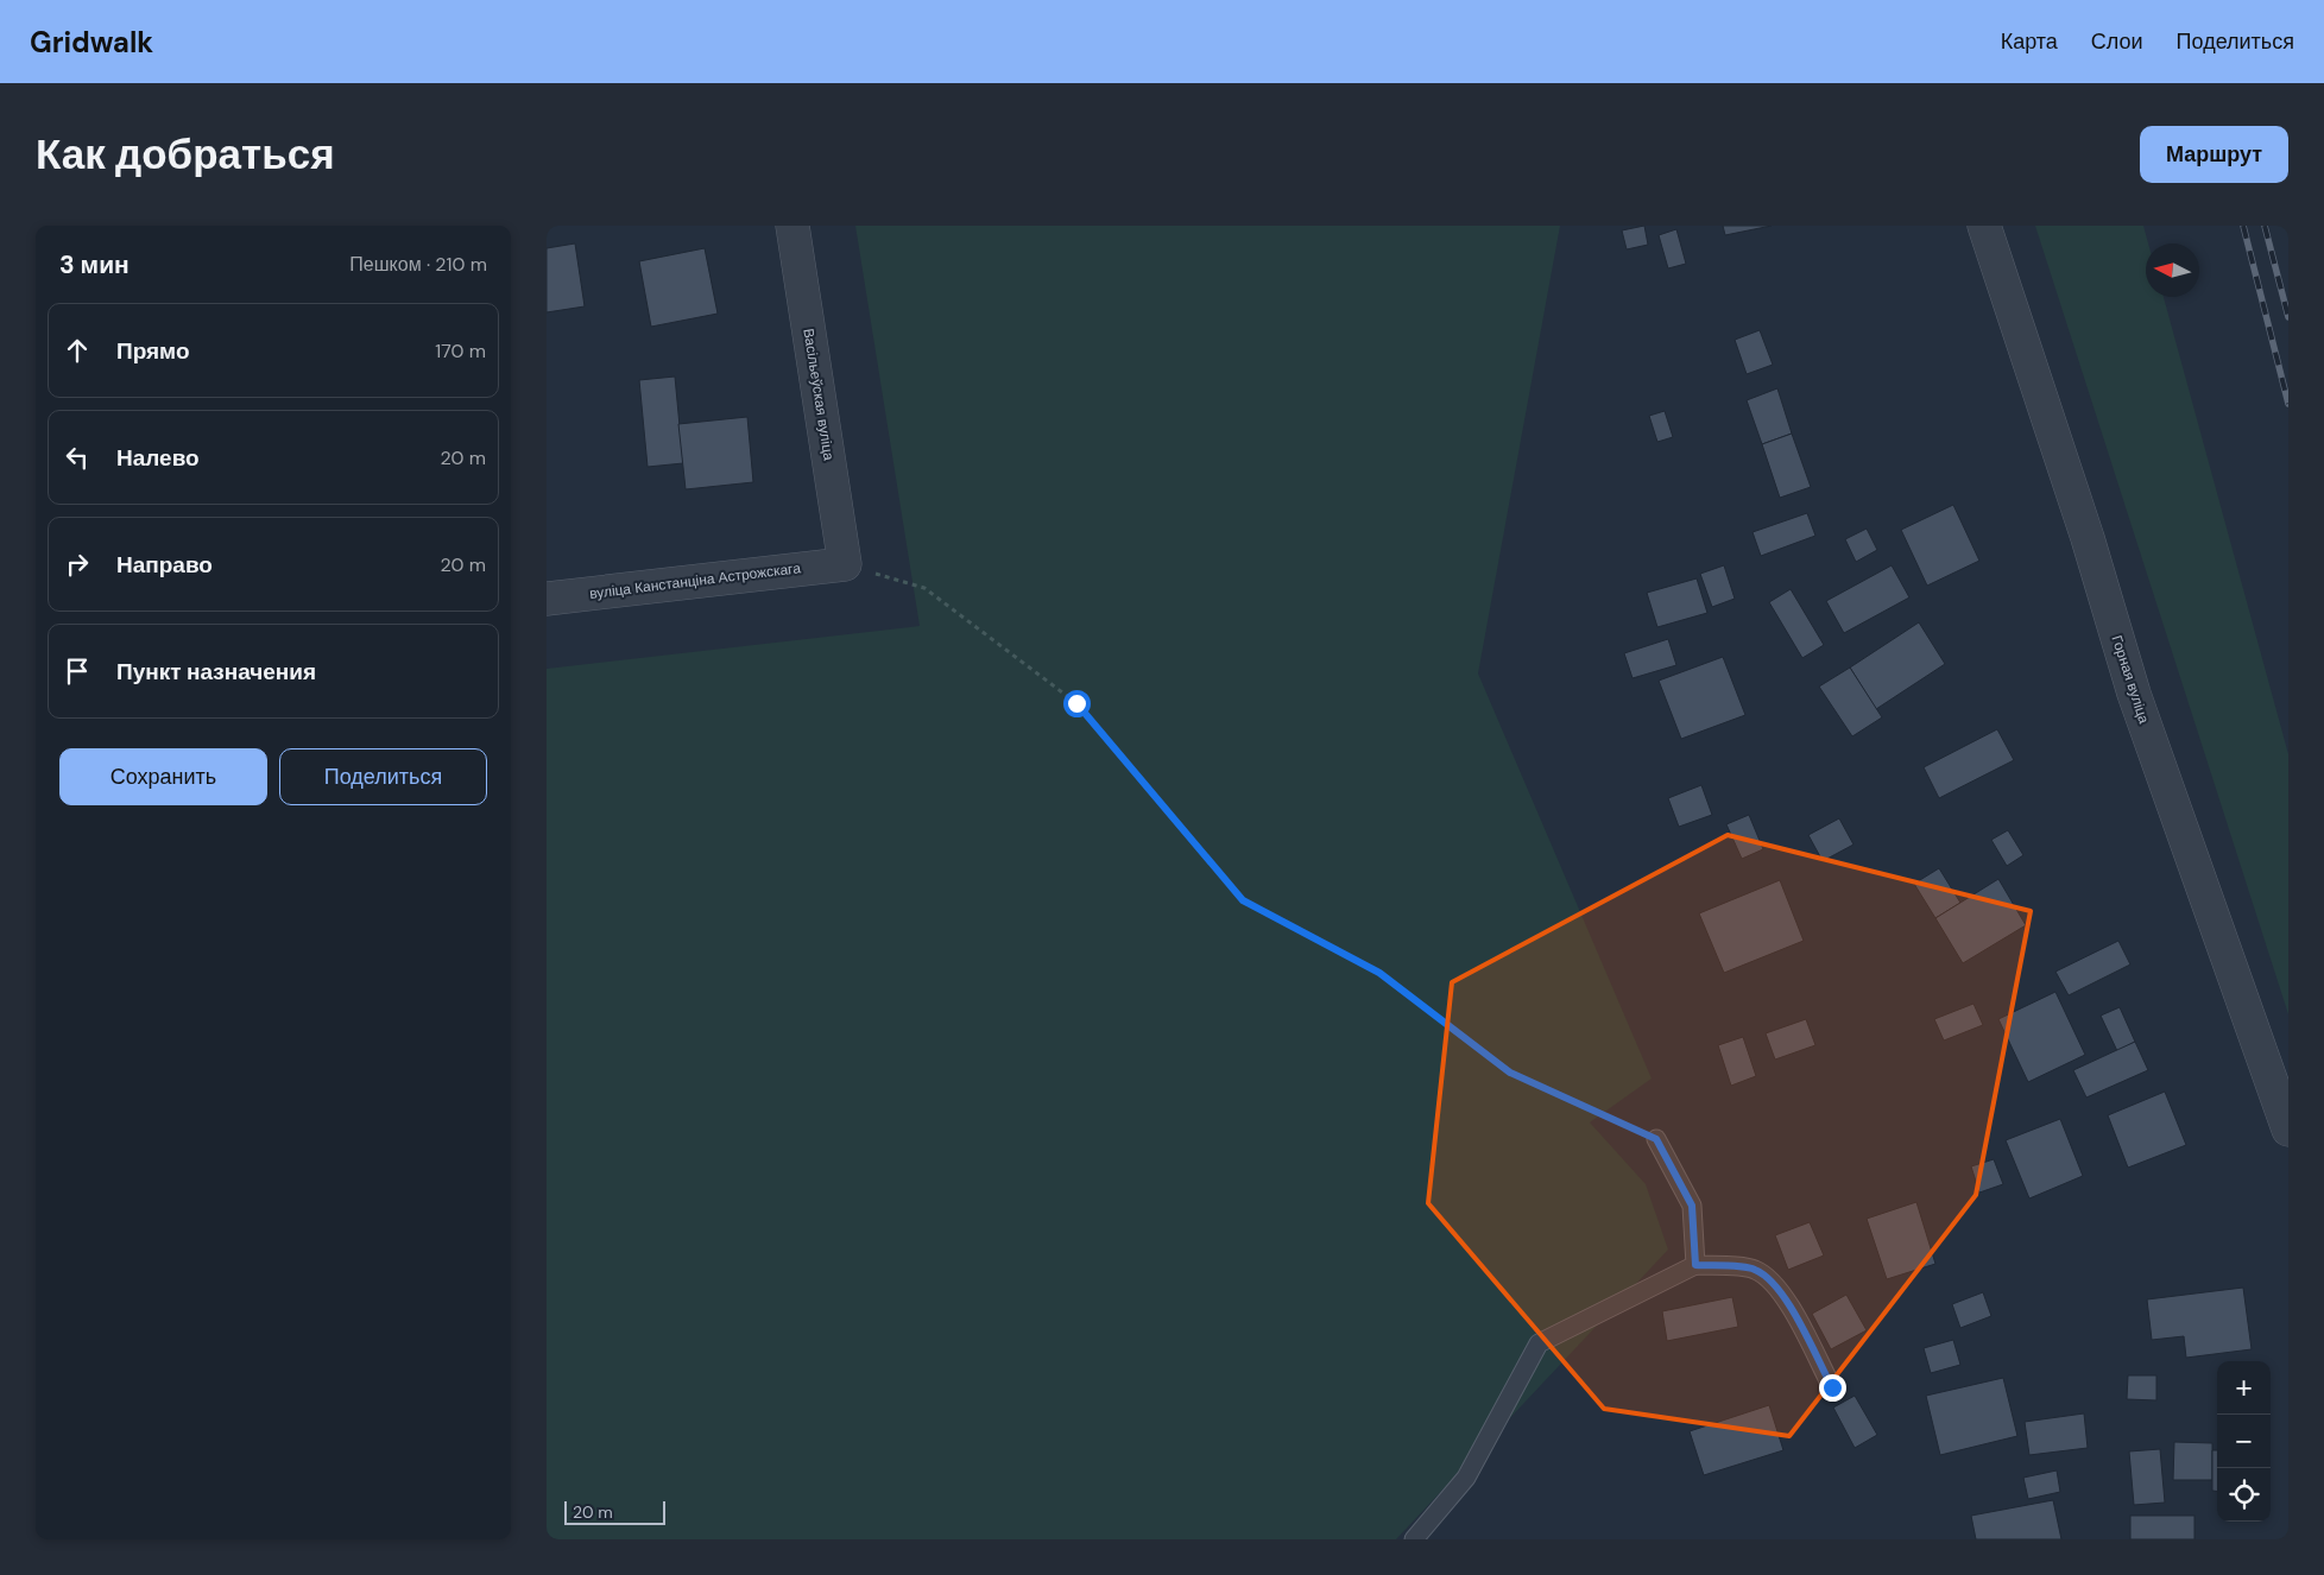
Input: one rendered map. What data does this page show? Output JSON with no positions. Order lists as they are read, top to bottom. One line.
{"streets":{"street":["Васільеўская вуліца","вуліца Канстанціна Астрожскага","Горная вуліца"]},"crossings":[["Васільеўская вуліца","вуліца Канстанціна Астрожскага"]],"scale_bar":"20 m","north":"left","page":{"header":"Gridwalk","nav":["Карта","Слои","Поделиться"],"buttons":["Маршрут",["Сохранить","Поделиться"]],"title":"Как добраться","heading":["3 мин","Пешком · 210 m"],"list":[["Прямо","170 m"],["Налево","20 m"],["Направо","20 m"],"Пункт назначения"],"map_buttons":["+","−"],"scale":"20 m"}}
